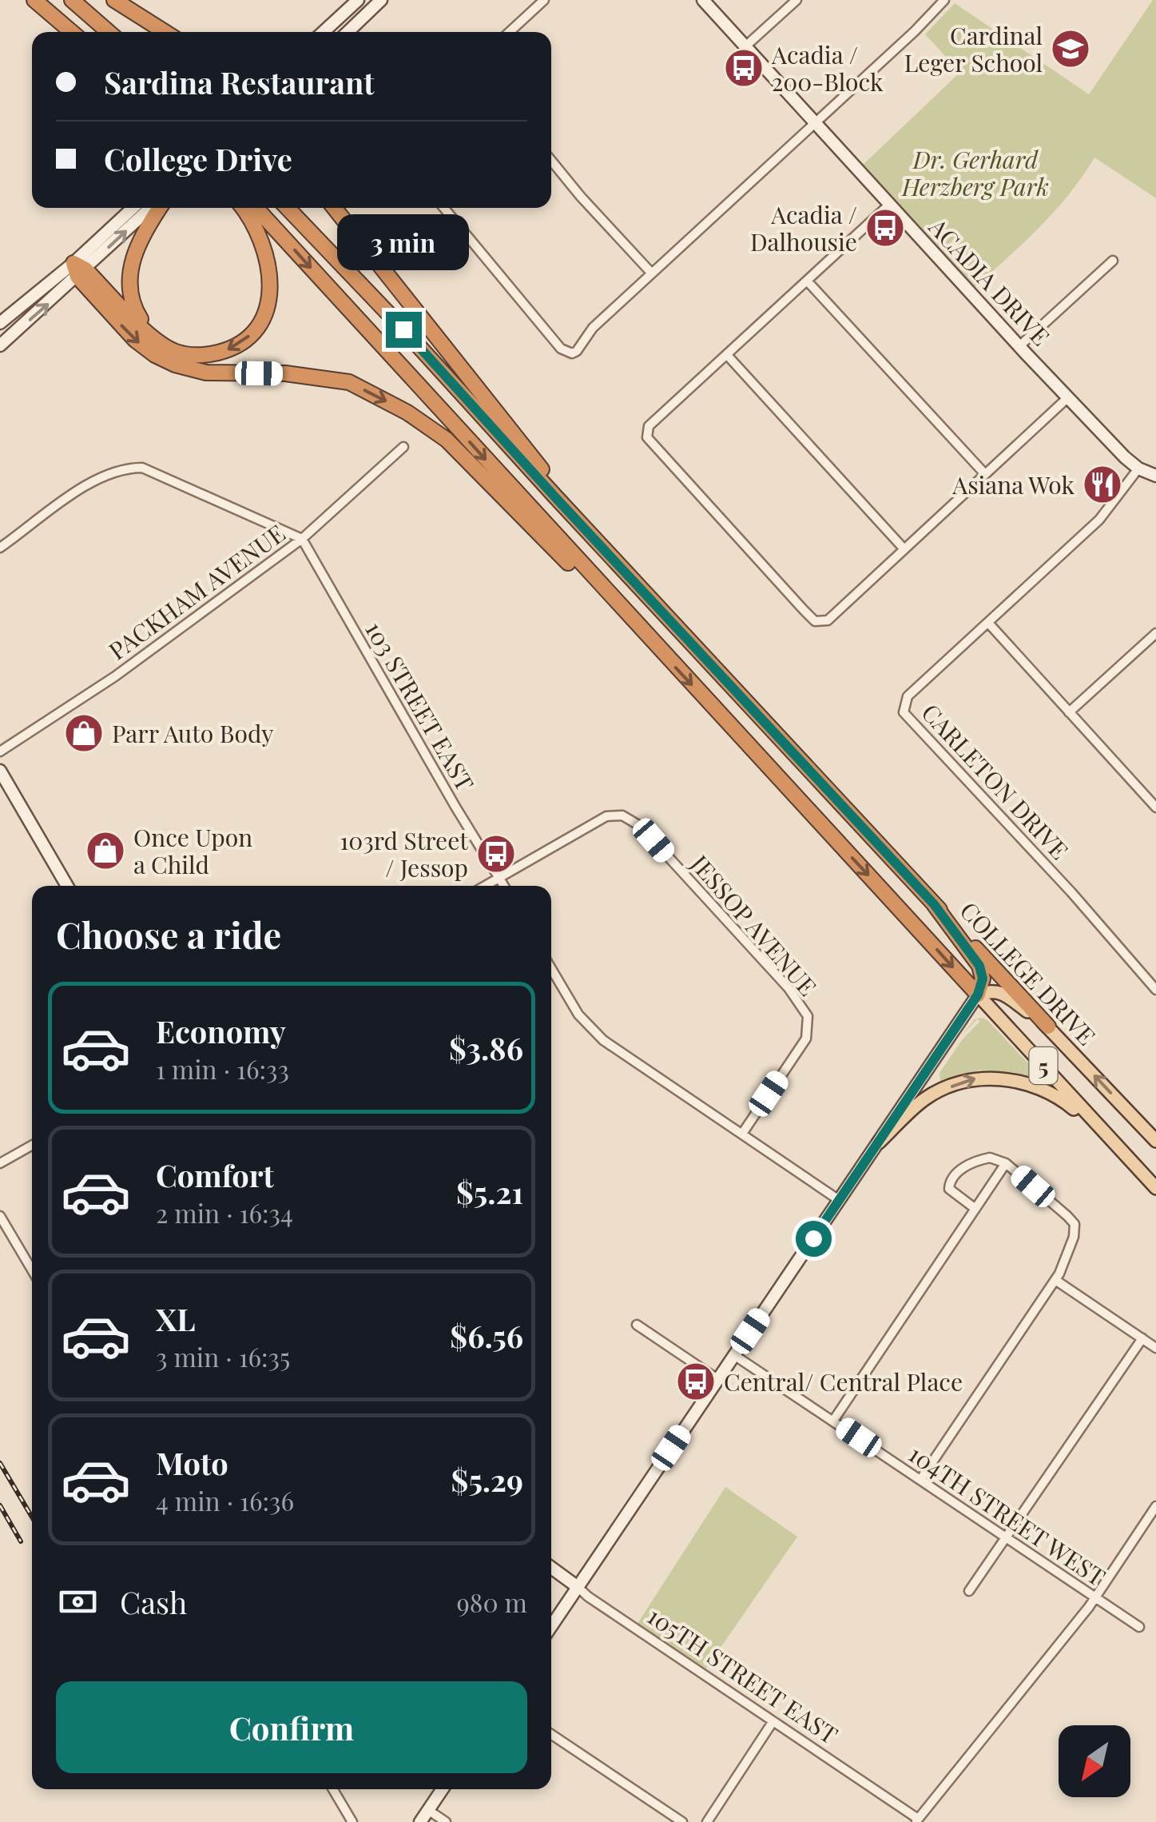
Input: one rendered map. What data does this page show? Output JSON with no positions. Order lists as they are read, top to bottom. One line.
{"streets":{"highway":["COLLEGE DRIVE","5"],"main road":["ACADIA DRIVE","105TH STREET EAST"],"street":["PACKHAM AVENUE","103 STREET EAST","CARLETON DRIVE","JESSOP AVENUE","104TH STREET WEST"]},"crossings":[["ACADIA DRIVE","CARLETON DRIVE"],["PACKHAM AVENUE","103 STREET EAST"],["103 STREET EAST","JESSOP AVENUE"]],"parks":["Dr. Gerhard Herzberg Park"],"places":{"school or university":["Cardinal Leger School"],"bus stop":["Acadia / 200-Block","Acadia / Dalhousie","103rd Street / Jessop","Central/ Central Place"],"restaurant":["Asiana Wok"],"shop":["Parr Auto Body","Once Upon a Child"]},"north":"bottom left","page":{"banner":["Sardina Restaurant","College Drive"],"bubble":"3 min","heading":"Choose a ride","list":[{"name":"Economy","note":"1 min · 16:33","value":"$3.86"},{"name":"Comfort","note":"2 min · 16:34","value":"$5.21"},{"name":"XL","note":"3 min · 16:35","value":"$6.56"},{"name":"Moto","note":"4 min · 16:36","value":"$5.29"}],"pay":["Cash","980 m"],"buttons":"Confirm"}}
